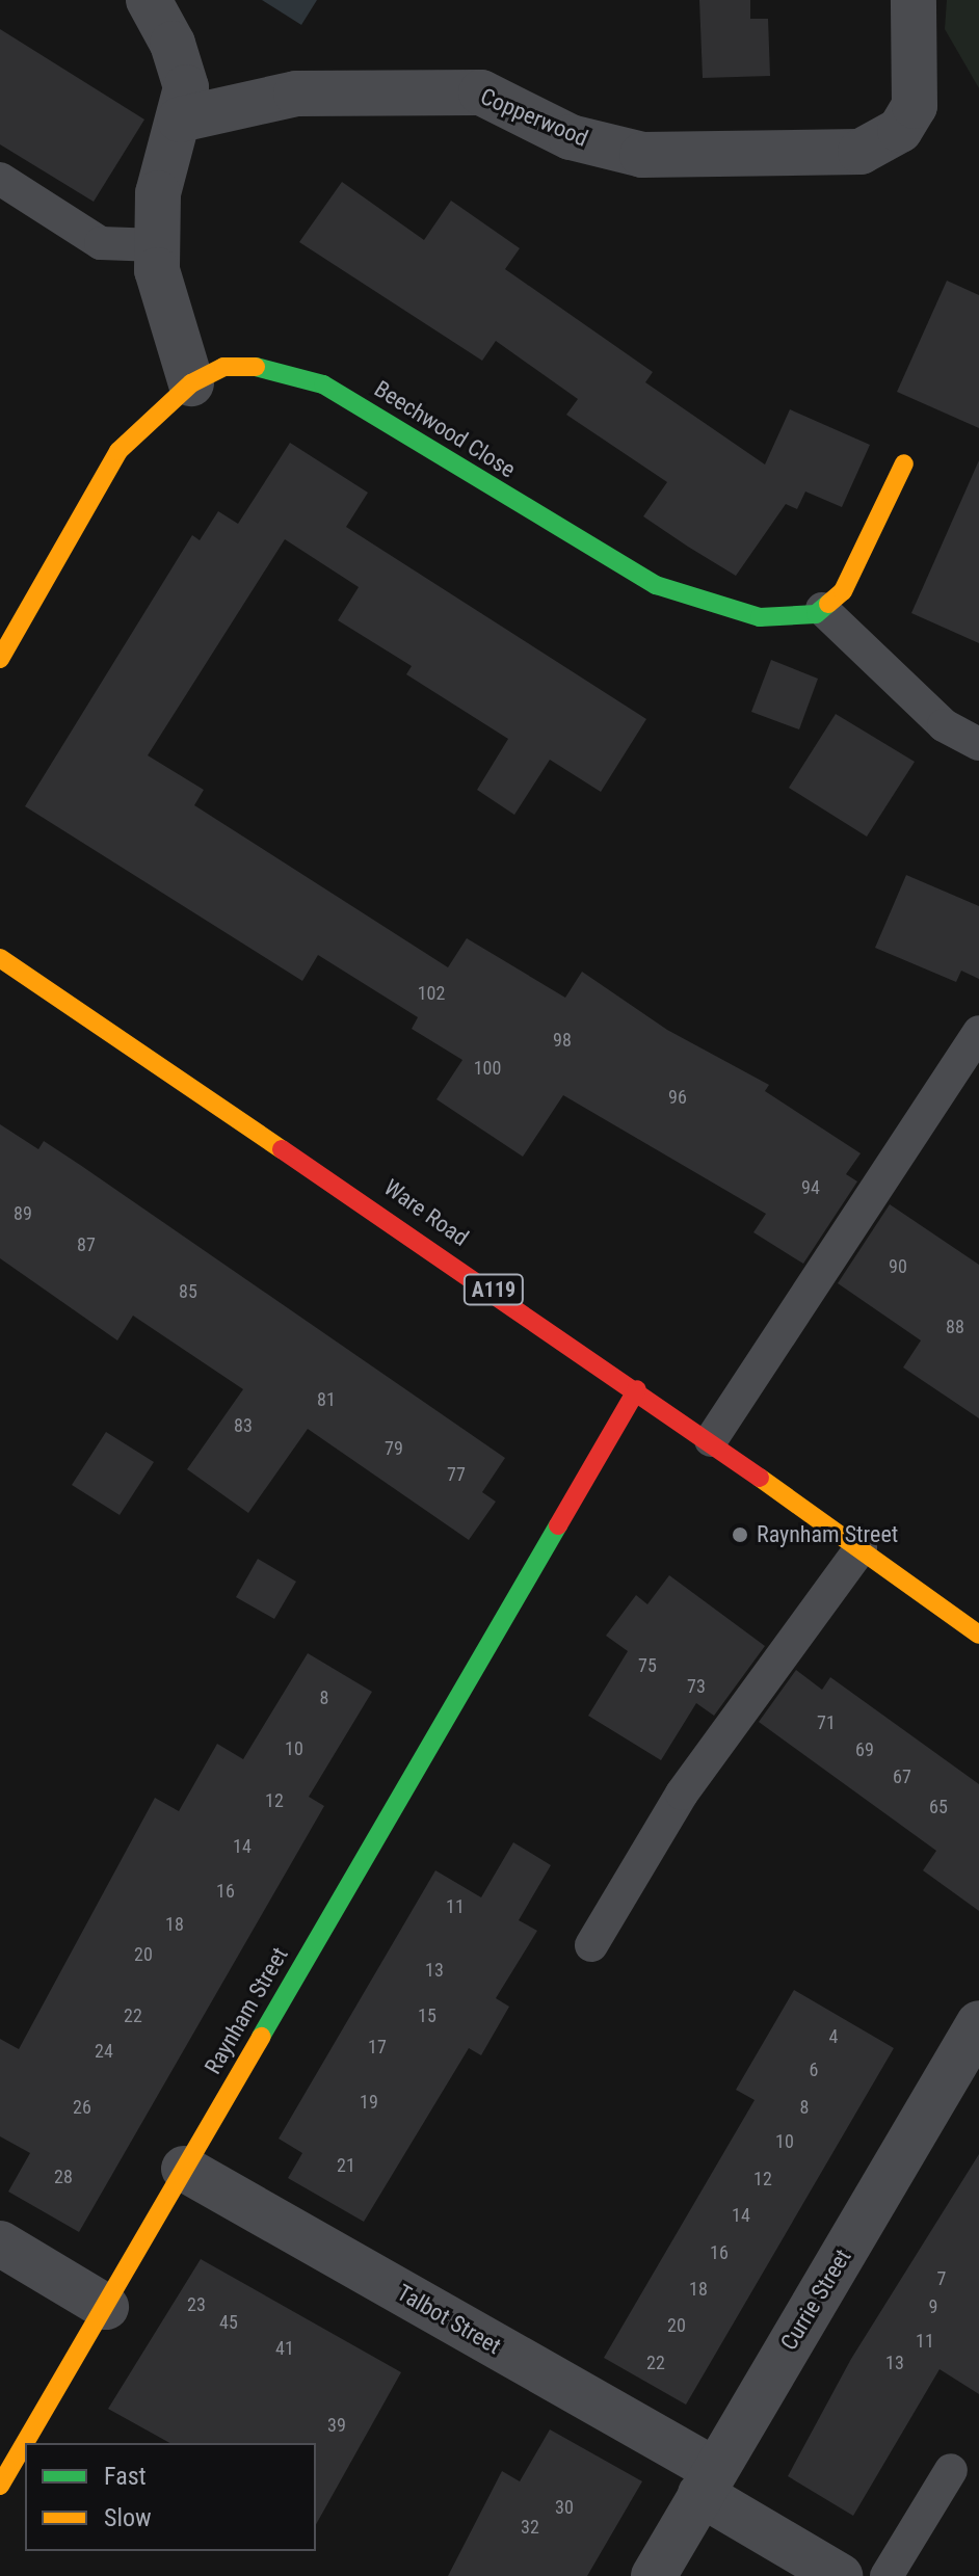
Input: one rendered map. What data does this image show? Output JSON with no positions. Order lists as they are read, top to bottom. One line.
{"streets":{"street":["Copperwood","Beechwood Close","Ware Road","A119","Raynham Street","Currie Street","Talbot Street"]},"crossings":[["Ware Road","Raynham Street"],["Raynham Street","Talbot Street"],["Currie Street","Talbot Street"]],"places":["Raynham Street"],"house_numbers":["102","98","100","96","94","89","87","90","85","88","81","83","79","77","75","73","8","71","10","69","67","12","65","14","16","11","18","20","13","22","15","4","17","24","6","19","26","8","10","21","28","12","14","16","7","18","23","9","45","20","11","41","22","13","39","30","32"],"legend":["Fast","Slow"]}
